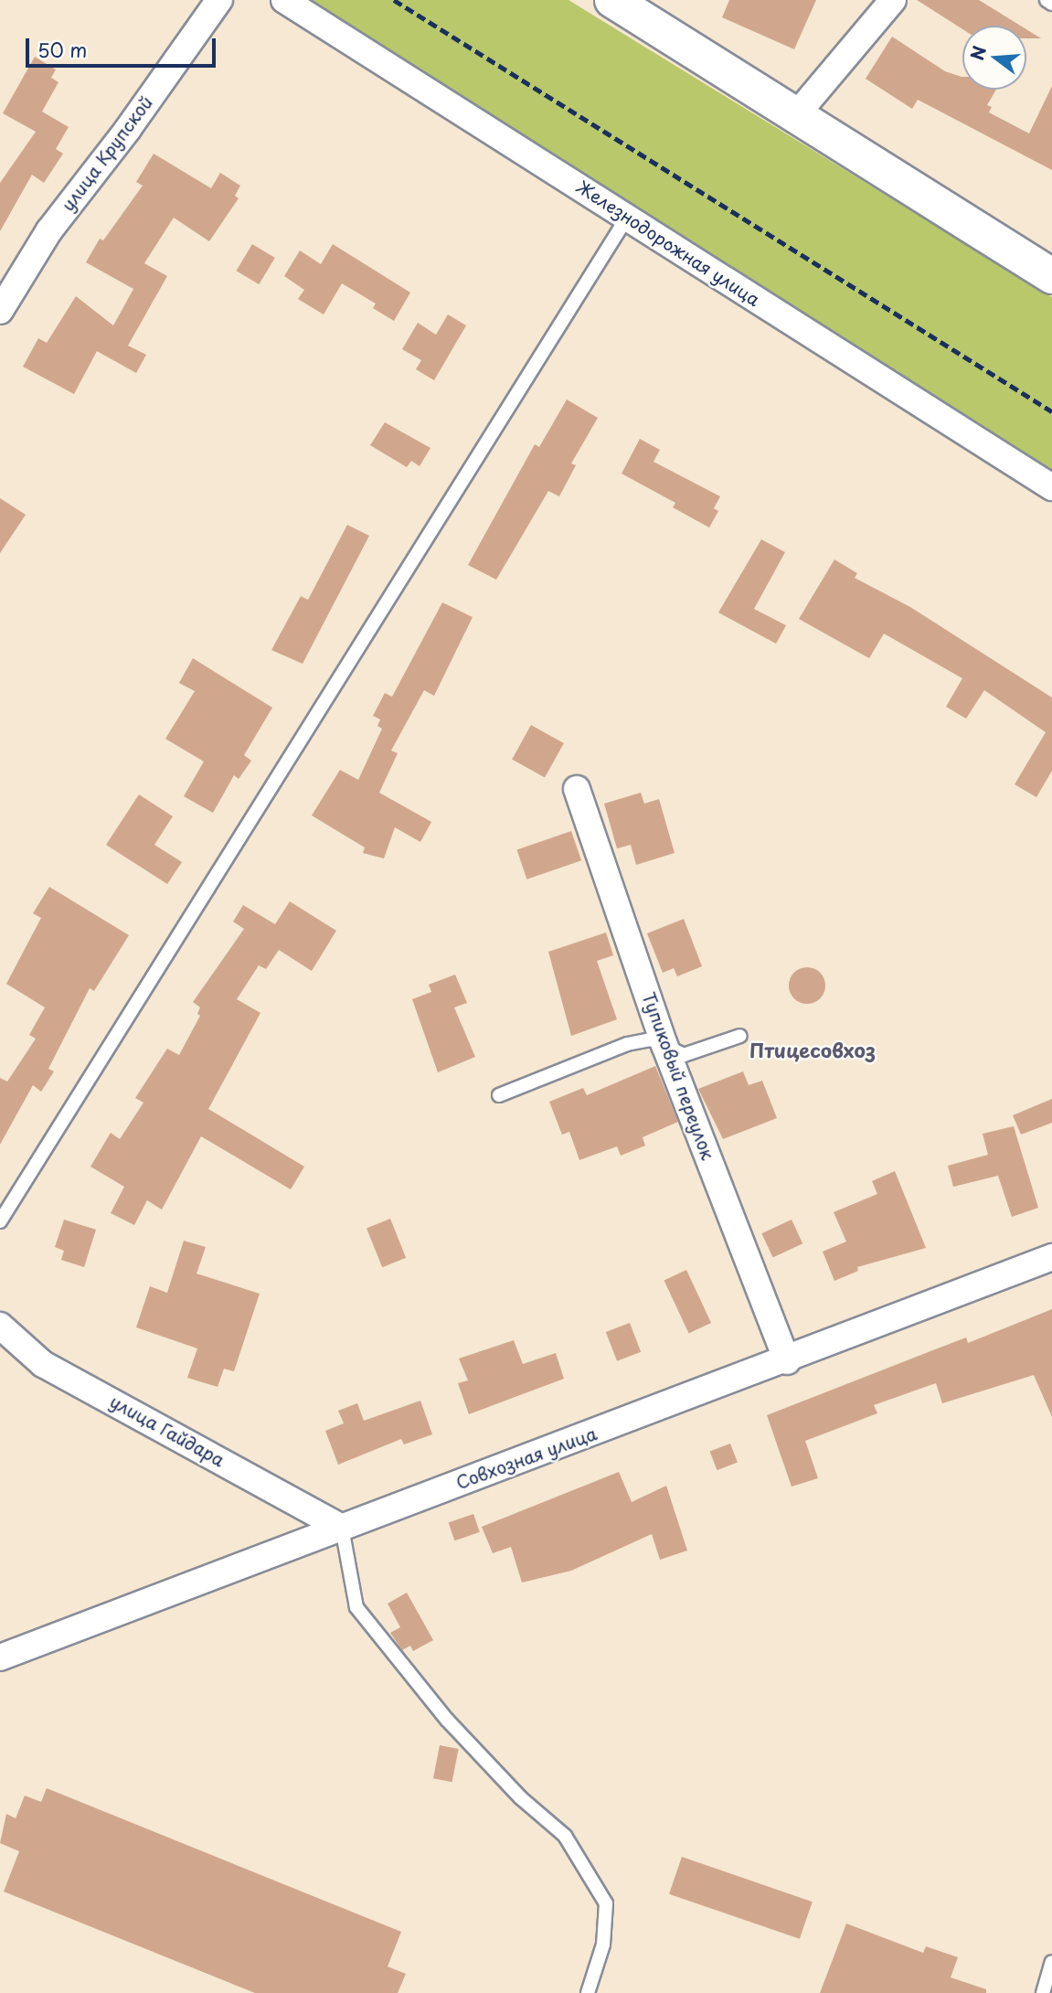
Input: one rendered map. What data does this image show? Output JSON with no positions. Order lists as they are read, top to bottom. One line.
{"streets":{"street":["улица Крупской","Железнодорожная улица","Тупиковый переулок","улица Гайдара","Совхозная улица"]},"crossings":[["Тупиковый переулок","Совхозная улица"],["улица Гайдара","Совхозная улица"]],"districts":["Птицесовхоз"],"scale_bar":"50 m","north":"left"}
